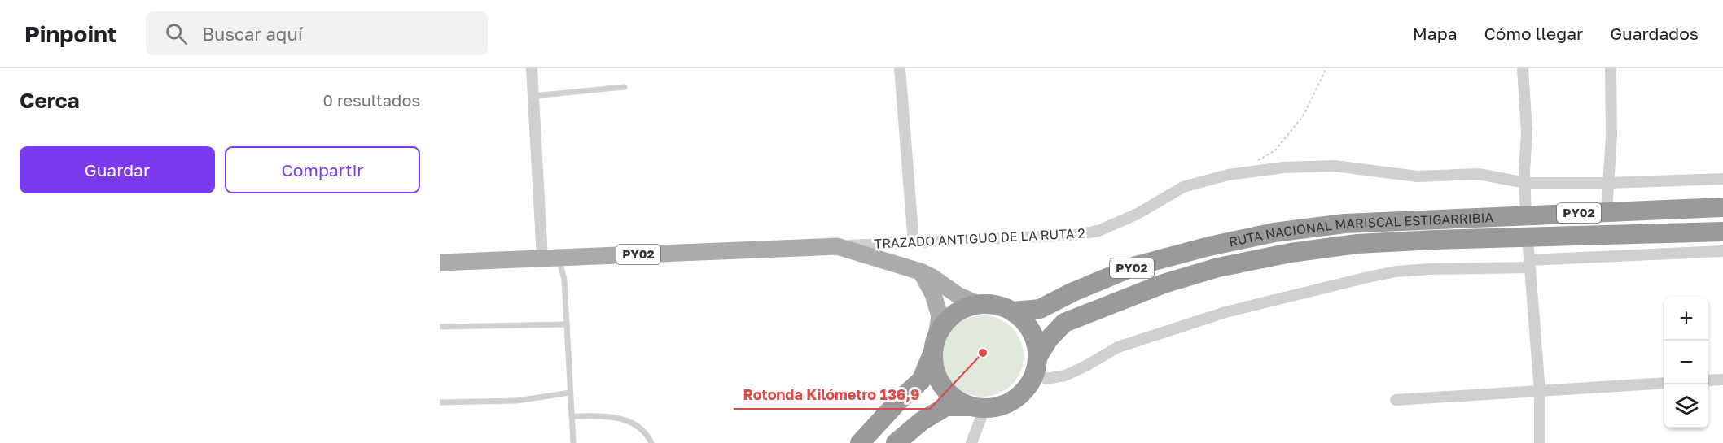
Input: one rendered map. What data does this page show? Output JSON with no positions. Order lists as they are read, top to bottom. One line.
{"streets":{"highway":["PY02","RUTA NACIONAL MARISCAL ESTIGARRIBIA"],"street":["TRAZADO ANTIGUO DE LA RUTA 2"]},"crossings":[["PY02","RUTA NACIONAL MARISCAL ESTIGARRIBIA"],["PY02","TRAZADO ANTIGUO DE LA RUTA 2"]],"places":["Rotonda Kilómetro 136,9"],"page":{"header":"Pinpoint","search":"Buscar aquí","nav":["Mapa","Cómo llegar","Guardados"],"heading":["Cerca","0 resultados"],"buttons":["Guardar","Compartir"],"map_buttons":["+","−"]}}
